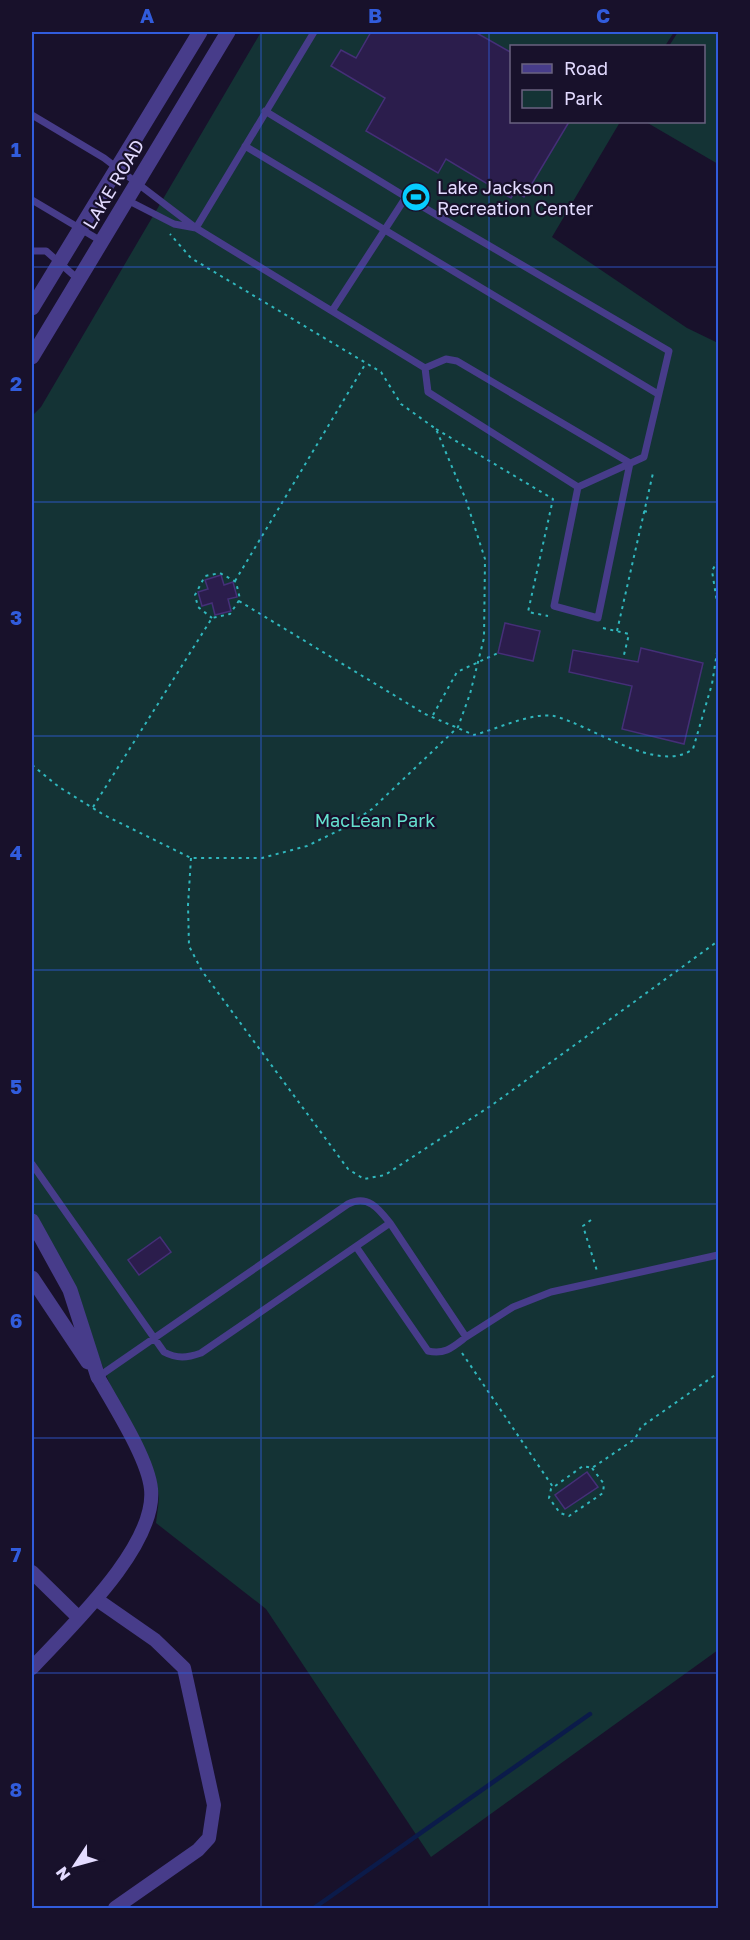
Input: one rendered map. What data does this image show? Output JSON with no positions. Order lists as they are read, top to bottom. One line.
{"streets":{"street":["LAKE ROAD"]},"parks":["MacLean Park"],"places":{"sports":["Lake Jackson Recreation Center"]},"legend":["Road","Park"],"north":"bottom left","grid":{"columns":["A","B","C"],"rows":["1","2","3","4","5","6","7","8"]}}
